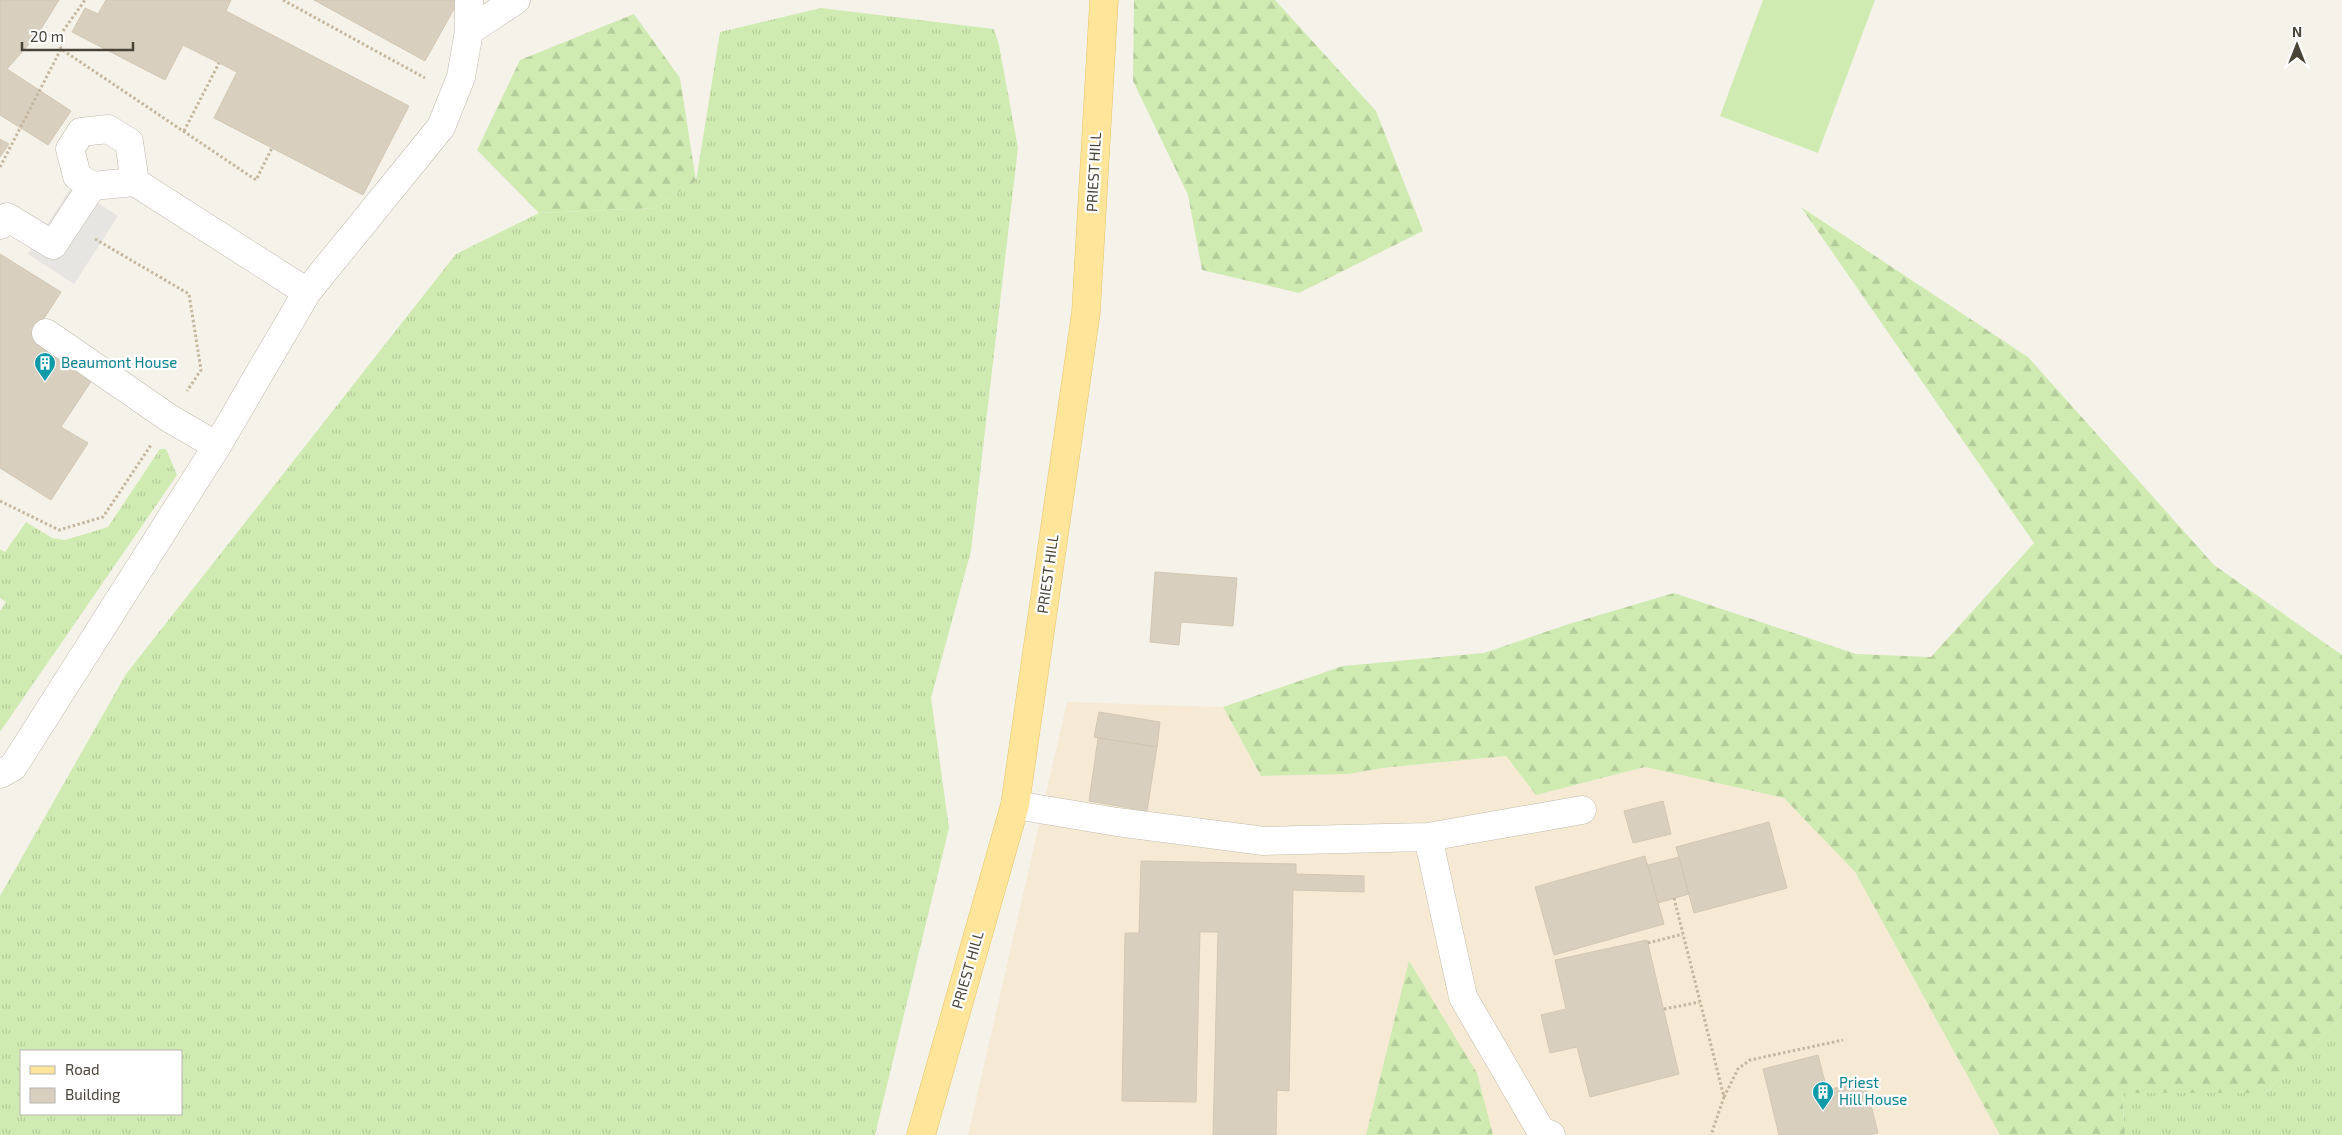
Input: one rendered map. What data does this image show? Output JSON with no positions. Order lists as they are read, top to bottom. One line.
{"streets":{"main road":["PRIEST HILL"]},"places":{"building":["Beaumont House","Priest Hill House"]},"legend":["Road","Building"],"scale_bar":"20 m","north":"top"}
